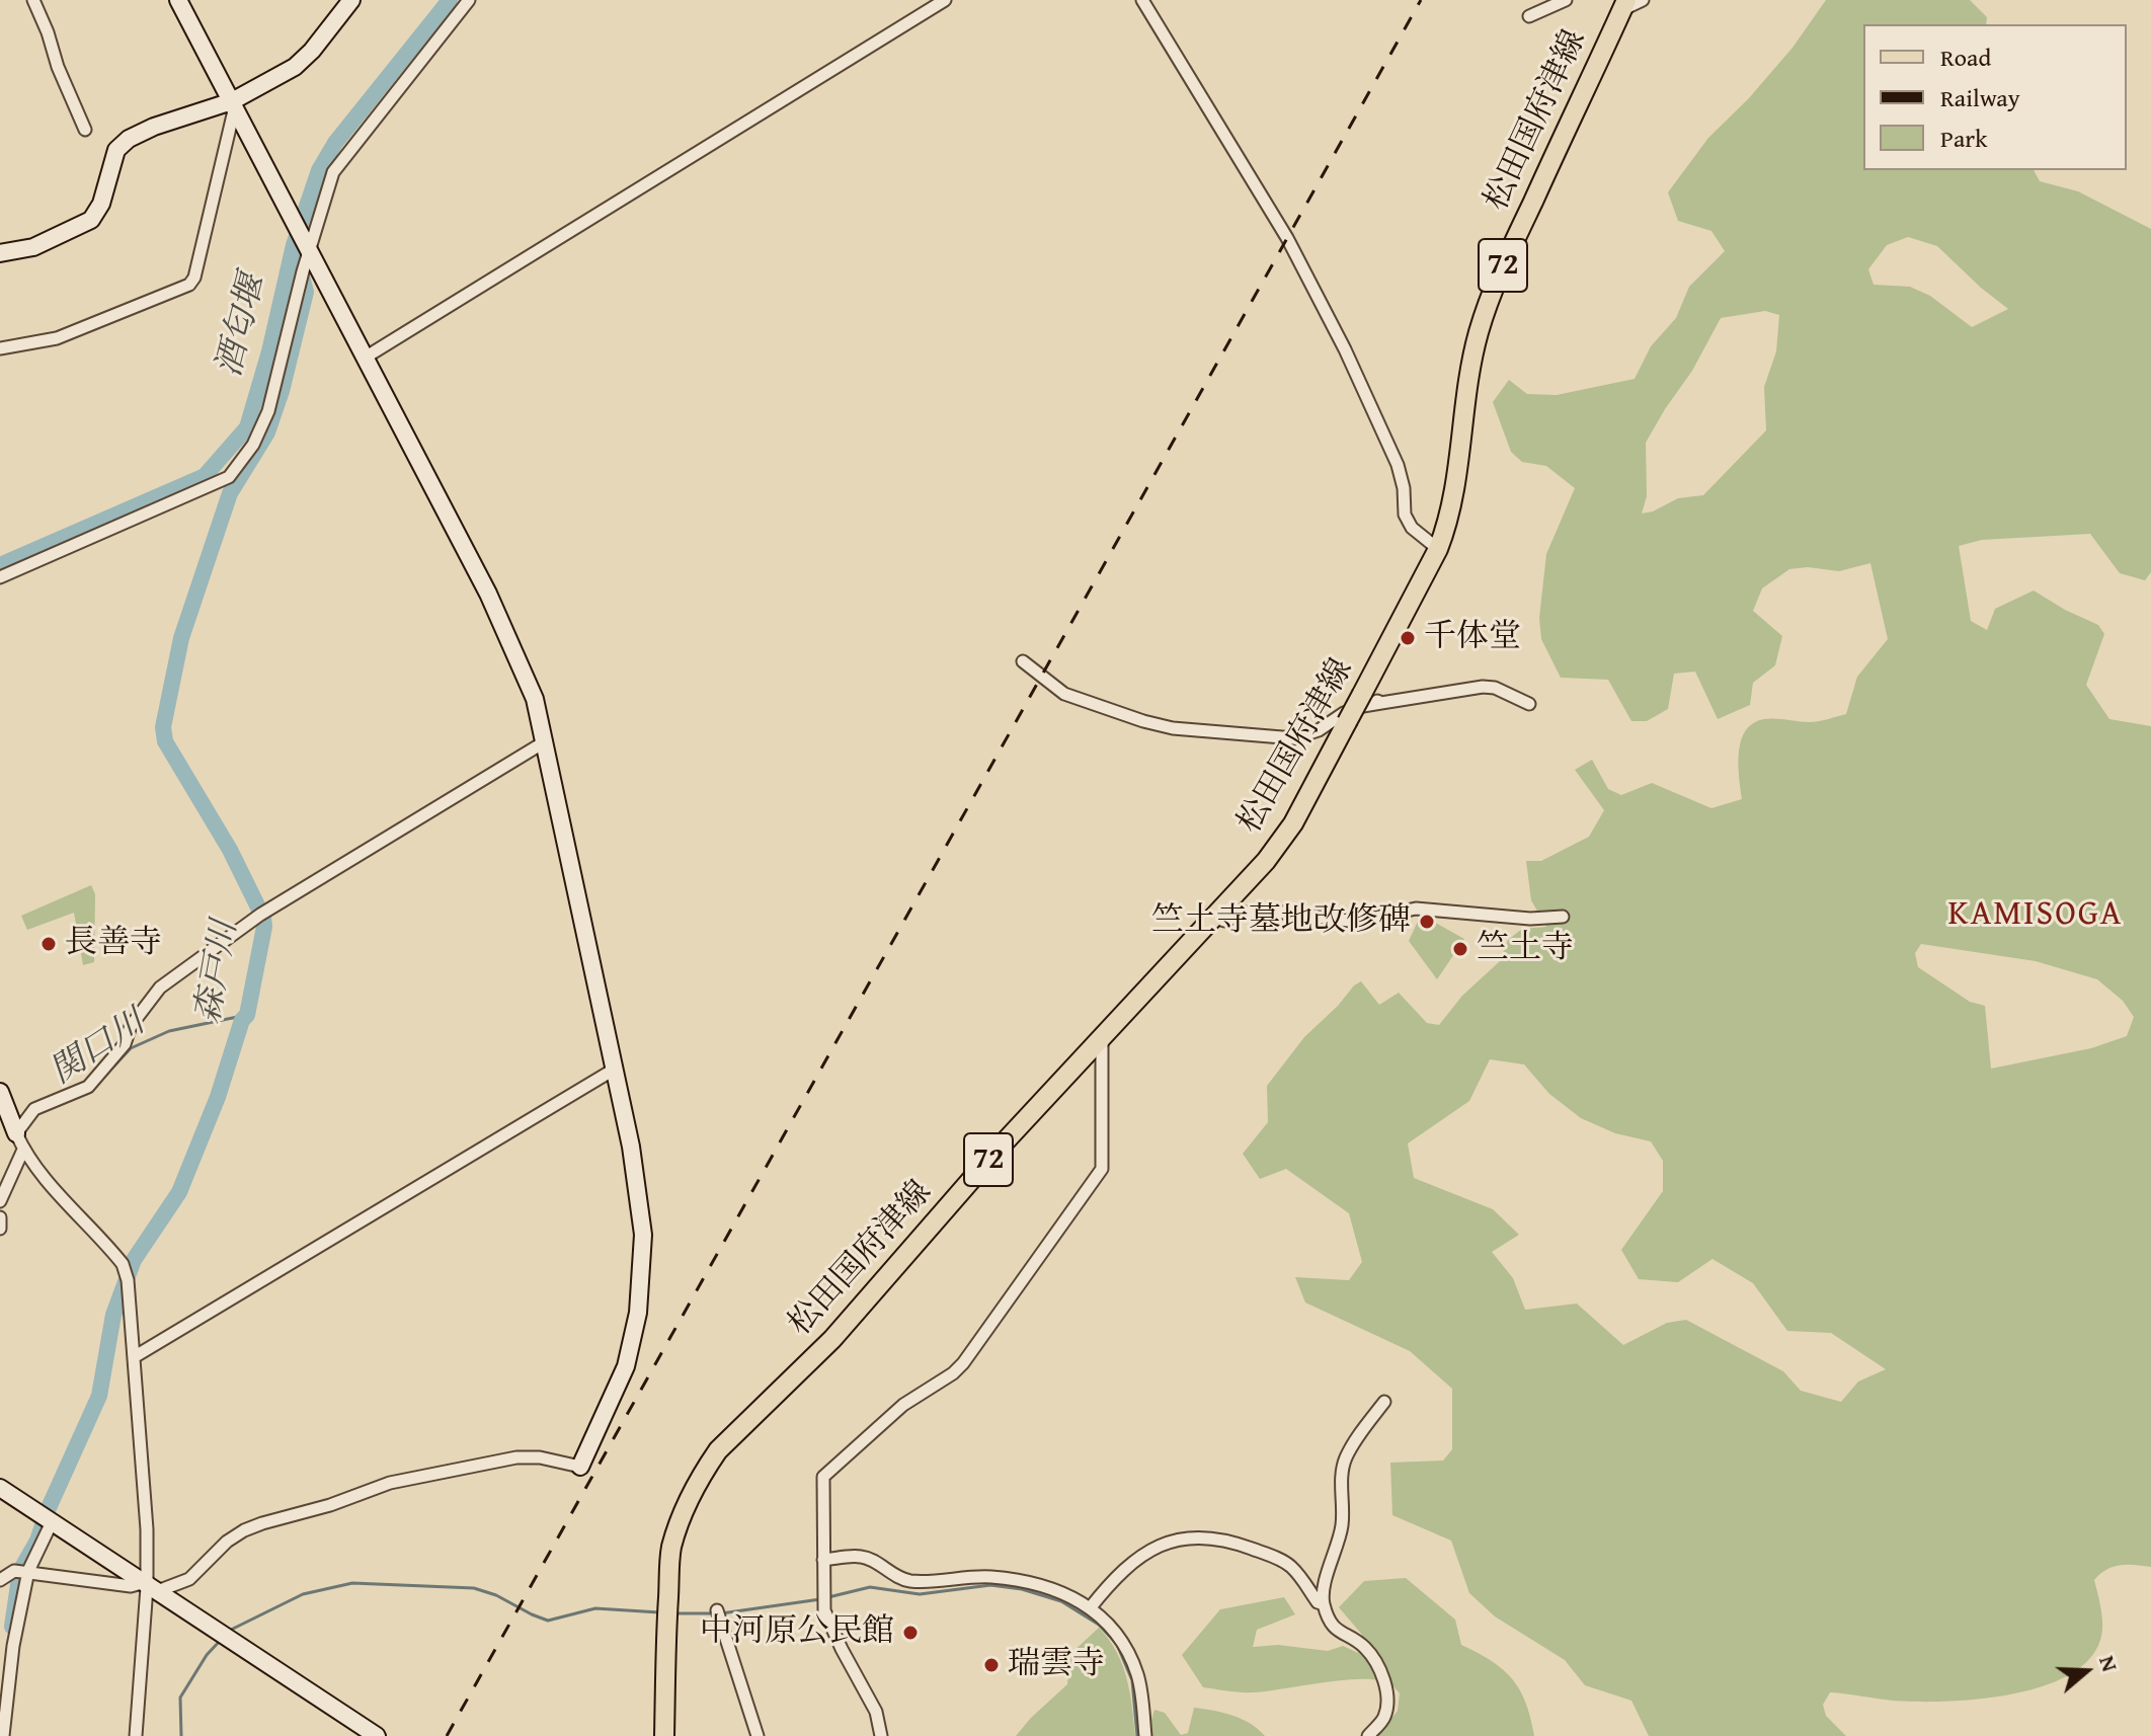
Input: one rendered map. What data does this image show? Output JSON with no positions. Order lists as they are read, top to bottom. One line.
{"streets":{"main road":["松田国府津線","72"]},"districts":["KAMISOGA"],"water":["酒匂堰","森戸川","関口川"],"places":["千体堂","竺土寺墓地改修碑","長善寺","竺土寺","中河原公民館","瑞雲寺"],"legend":["Road","Railway","Park"],"north":"right"}
